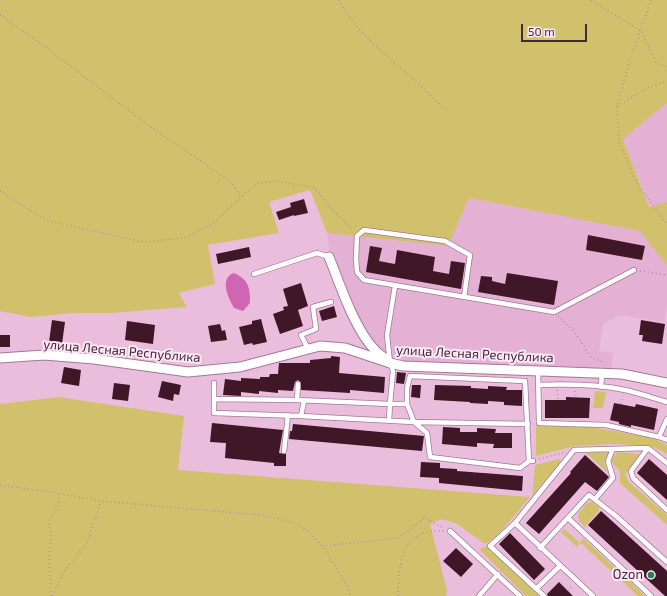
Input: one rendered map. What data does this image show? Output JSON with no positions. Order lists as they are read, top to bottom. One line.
{"streets":{"street":["улица Лесная Республика"]},"places":["Ozon"],"scale_bar":"50 m"}
